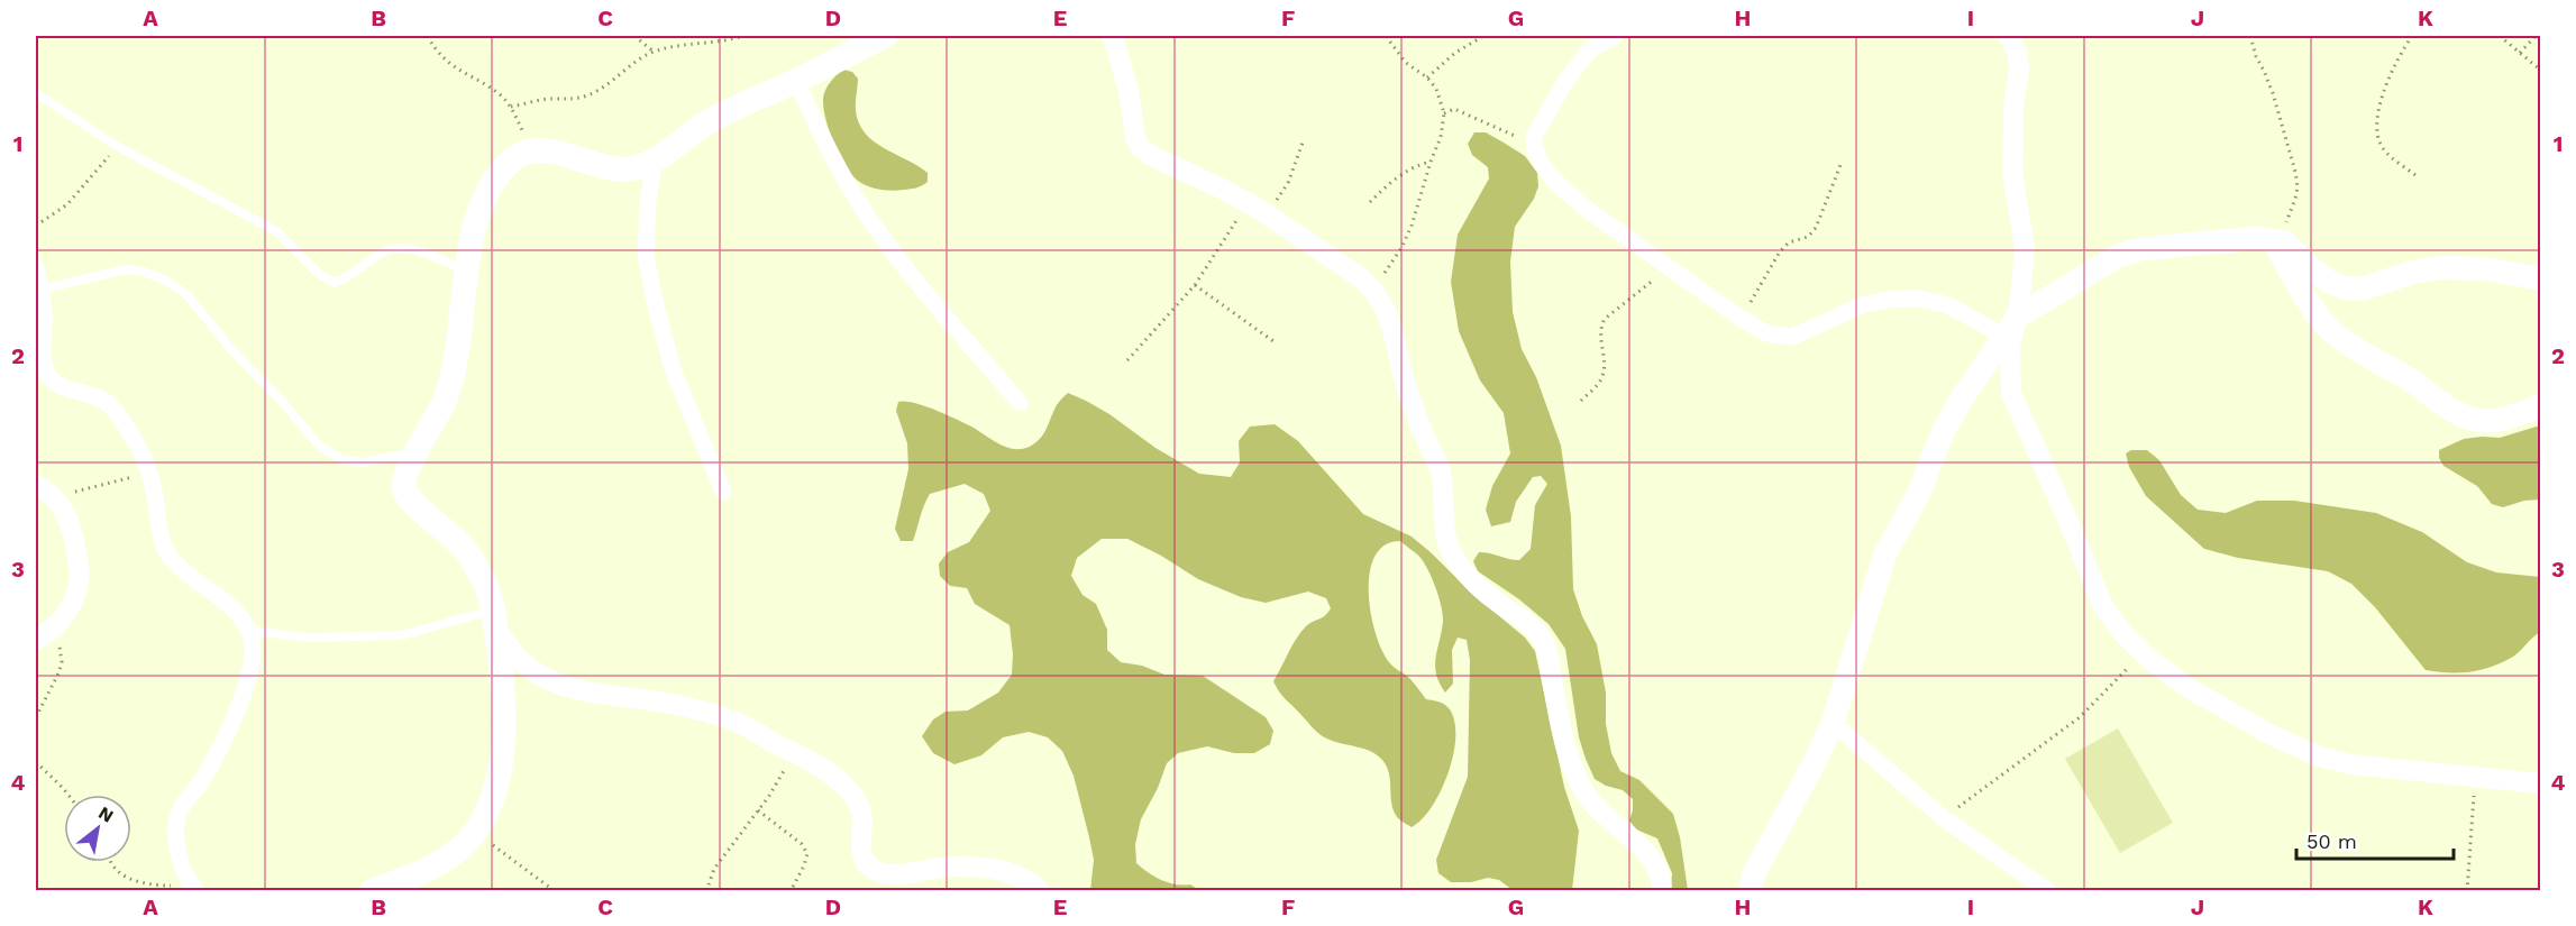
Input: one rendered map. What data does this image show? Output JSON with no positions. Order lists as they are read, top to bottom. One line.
{"scale_bar":"50 m","north":"top right","grid":{"columns":["A","B","C","D","E","F","G","H","I","J","K"],"rows":["1","2","3","4"]}}
